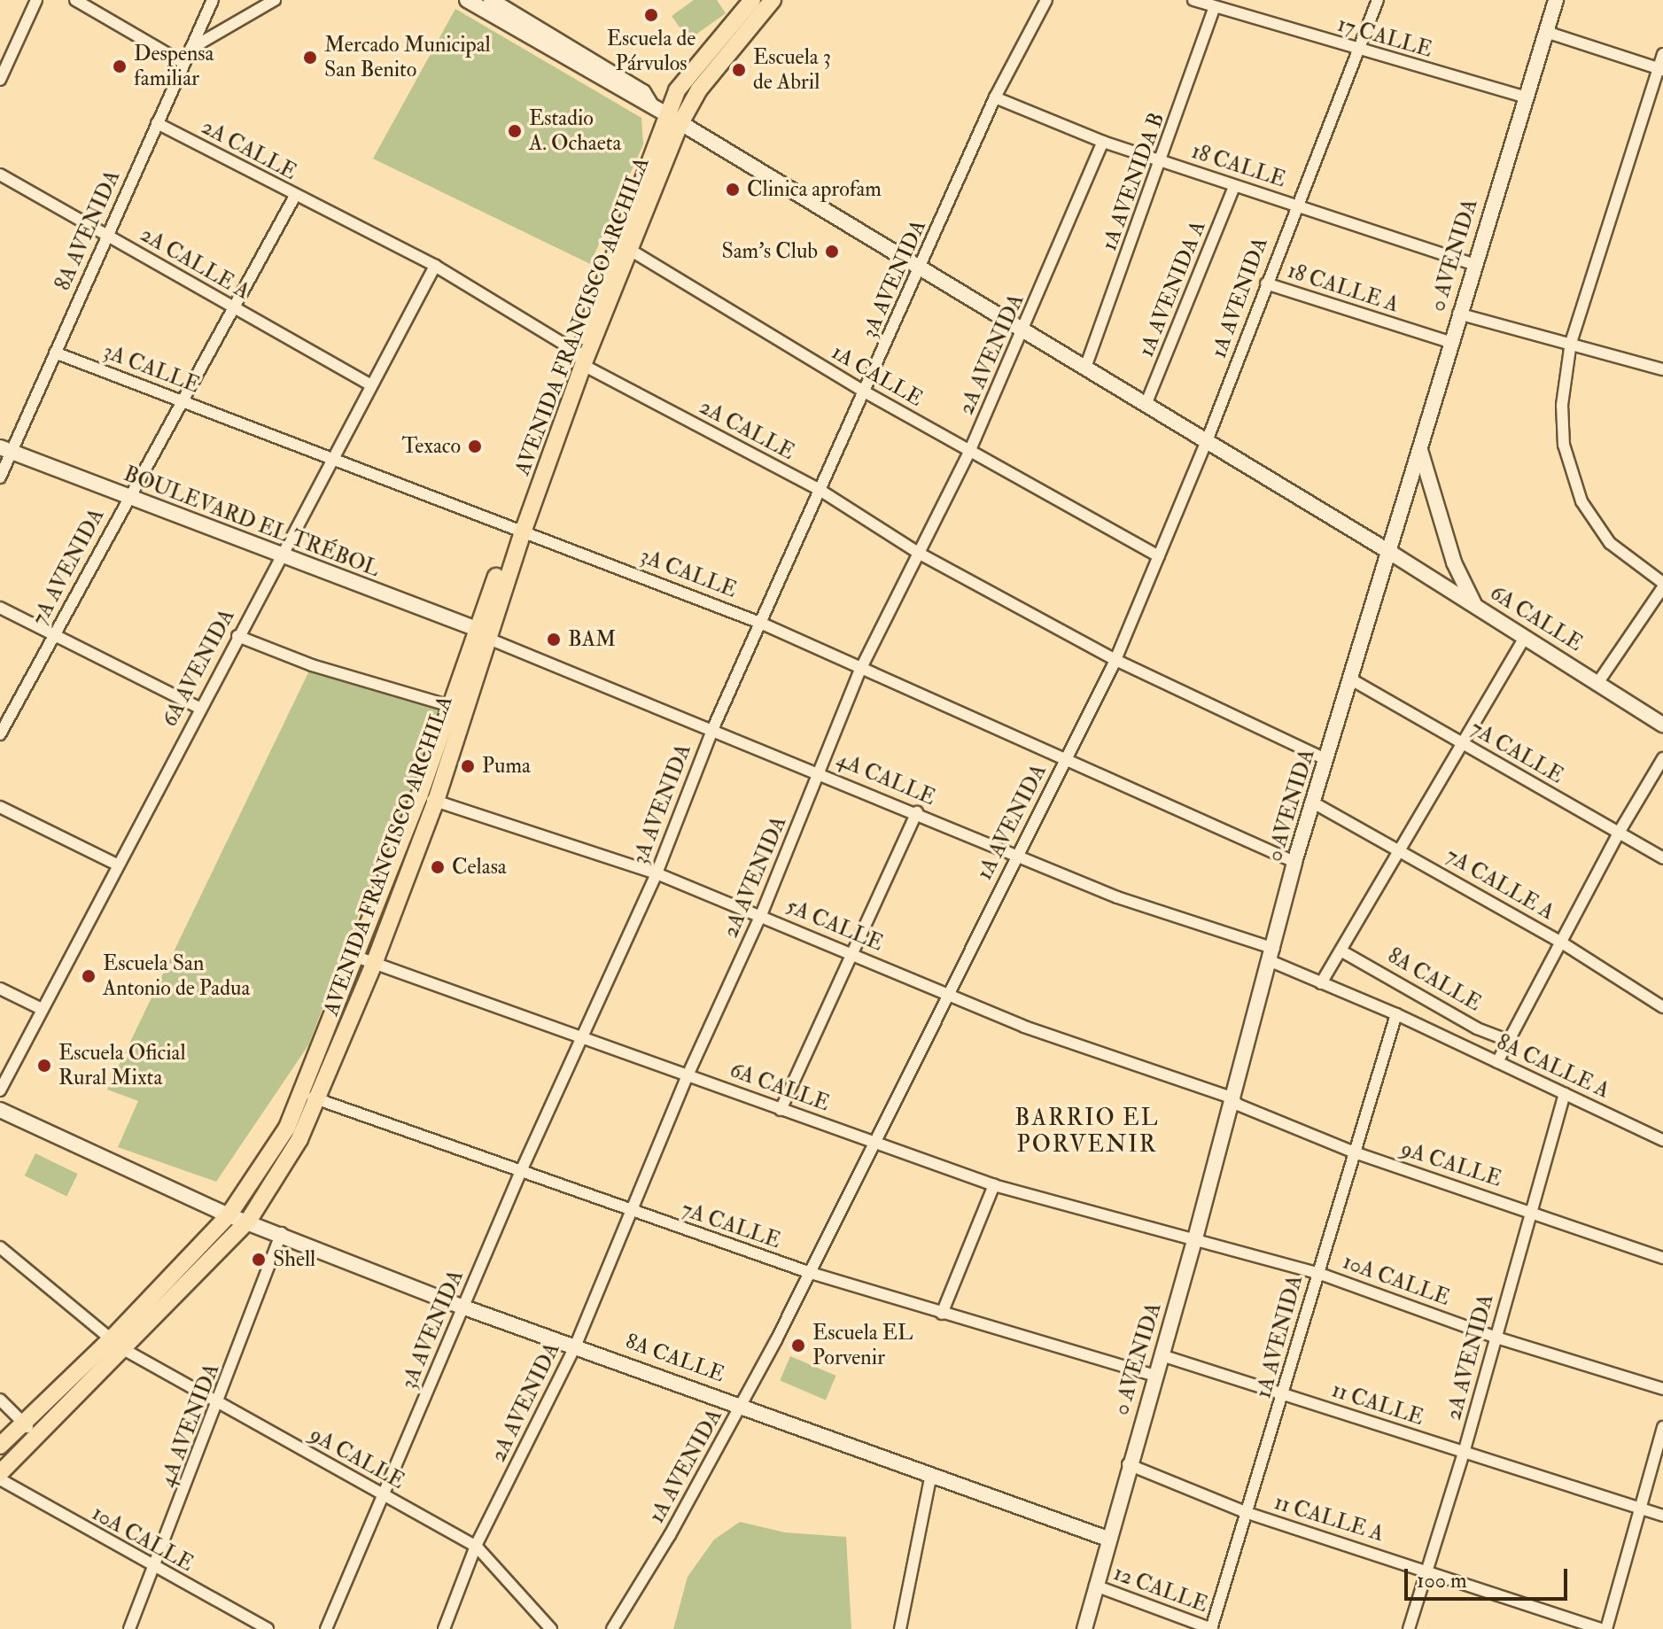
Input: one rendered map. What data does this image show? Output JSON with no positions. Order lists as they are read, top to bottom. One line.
{"streets":{"main road":["AVENIDA FRANCISCO ARCHILA"],"street":["17 CALLE","2A CALLE","18 CALLE","1A AVENIDA B","8A AVENIDA","0 AVENIDA","2A CALLE A","3A AVENIDA","18 CALLE A","1A AVENIDA A","1A AVENIDA","2A AVENIDA","3A CALLE","1A CALLE","BOULEVARD EL TRÉBOL","7A AVENIDA","6A CALLE","6A AVENIDA","7A CALLE","4A CALLE","7A CALLE A","5A CALLE","8A CALLE","8A CALLE A","9A CALLE","10A CALLE","11 CALLE","4A AVENIDA","11 CALLE A","12 CALLE"]},"crossings":[["17 CALLE","1A AVENIDA B"],["17 CALLE","0 AVENIDA"],["17 CALLE","1A AVENIDA"],["2A CALLE","8A AVENIDA"],["2A CALLE","0 AVENIDA"],["2A CALLE","3A AVENIDA"],["2A CALLE","1A AVENIDA"],["2A CALLE","AVENIDA FRANCISCO ARCHILA"],["2A CALLE","2A AVENIDA"],["2A CALLE","7A AVENIDA"],["2A CALLE","6A AVENIDA"],["18 CALLE","1A AVENIDA B"],["18 CALLE","0 AVENIDA"],["18 CALLE","3A AVENIDA"],["18 CALLE","1A AVENIDA A"],["18 CALLE","1A AVENIDA"],["18 CALLE","2A AVENIDA"],["1A AVENIDA B","6A CALLE"],["8A AVENIDA","2A CALLE A"],["8A AVENIDA","3A CALLE"],["8A AVENIDA","BOULEVARD EL TRÉBOL"],["0 AVENIDA","18 CALLE A"],["0 AVENIDA","3A CALLE"],["0 AVENIDA","6A CALLE"],["0 AVENIDA","7A CALLE"],["0 AVENIDA","4A CALLE"],["0 AVENIDA","7A CALLE A"],["0 AVENIDA","5A CALLE"],["0 AVENIDA","8A CALLE"],["0 AVENIDA","8A CALLE A"],["0 AVENIDA","9A CALLE"],["0 AVENIDA","10A CALLE"],["0 AVENIDA","11 CALLE"],["0 AVENIDA","11 CALLE A"],["0 AVENIDA","12 CALLE"],["2A CALLE A","7A AVENIDA"],["2A CALLE A","6A AVENIDA"],["3A AVENIDA","3A CALLE"],["3A AVENIDA","1A CALLE"],["3A AVENIDA","6A CALLE"],["3A AVENIDA","7A CALLE"],["3A AVENIDA","4A CALLE"],["3A AVENIDA","5A CALLE"],["3A AVENIDA","8A CALLE"],["3A AVENIDA","9A CALLE"],["18 CALLE A","1A AVENIDA"],["1A AVENIDA A","6A CALLE"],["1A AVENIDA","3A CALLE"],["1A AVENIDA","1A CALLE"],["1A AVENIDA","6A CALLE"],["1A AVENIDA","7A CALLE"],["1A AVENIDA","4A CALLE"],["1A AVENIDA","5A CALLE"],["1A AVENIDA","8A CALLE"],["1A AVENIDA","8A CALLE A"],["1A AVENIDA","9A CALLE"],["1A AVENIDA","10A CALLE"],["1A AVENIDA","11 CALLE"],["1A AVENIDA","11 CALLE A"],["1A AVENIDA","12 CALLE"],["AVENIDA FRANCISCO ARCHILA","3A CALLE"],["AVENIDA FRANCISCO ARCHILA","1A CALLE"],["AVENIDA FRANCISCO ARCHILA","BOULEVARD EL TRÉBOL"],["AVENIDA FRANCISCO ARCHILA","6A CALLE"],["AVENIDA FRANCISCO ARCHILA","7A CALLE"],["AVENIDA FRANCISCO ARCHILA","4A CALLE"],["AVENIDA FRANCISCO ARCHILA","5A CALLE"],["AVENIDA FRANCISCO ARCHILA","8A CALLE"],["AVENIDA FRANCISCO ARCHILA","9A CALLE"],["2A AVENIDA","3A CALLE"],["2A AVENIDA","1A CALLE"],["2A AVENIDA","6A CALLE"],["2A AVENIDA","7A CALLE"],["2A AVENIDA","4A CALLE"],["2A AVENIDA","5A CALLE"],["2A AVENIDA","8A CALLE"],["2A AVENIDA","8A CALLE A"],["2A AVENIDA","9A CALLE"],["2A AVENIDA","10A CALLE"],["2A AVENIDA","11 CALLE"],["2A AVENIDA","11 CALLE A"],["3A CALLE","7A AVENIDA"],["3A CALLE","6A AVENIDA"],["BOULEVARD EL TRÉBOL","7A AVENIDA"],["BOULEVARD EL TRÉBOL","6A AVENIDA"],["BOULEVARD EL TRÉBOL","4A CALLE"],["6A CALLE","10A CALLE"],["4A CALLE","8A CALLE A"],["5A CALLE","9A CALLE"],["8A CALLE","4A AVENIDA"],["9A CALLE","4A AVENIDA"],["10A CALLE","4A AVENIDA"]],"districts":["BARRIO EL PORVENIR"],"places":["Escuela de Párvulos","Mercado Municipal San Benito","Despensa familiar","Escuela 3 de Abril","Estadio A. Ochaeta","Clinica aprofam","Sam's Club","Texaco","BAM","Puma","Celasa","Escuela San Antonio de Padua","Escuela Oficial Rural Mixta","Shell","Escuela EL Porvenir"],"scale_bar":"100 m"}
